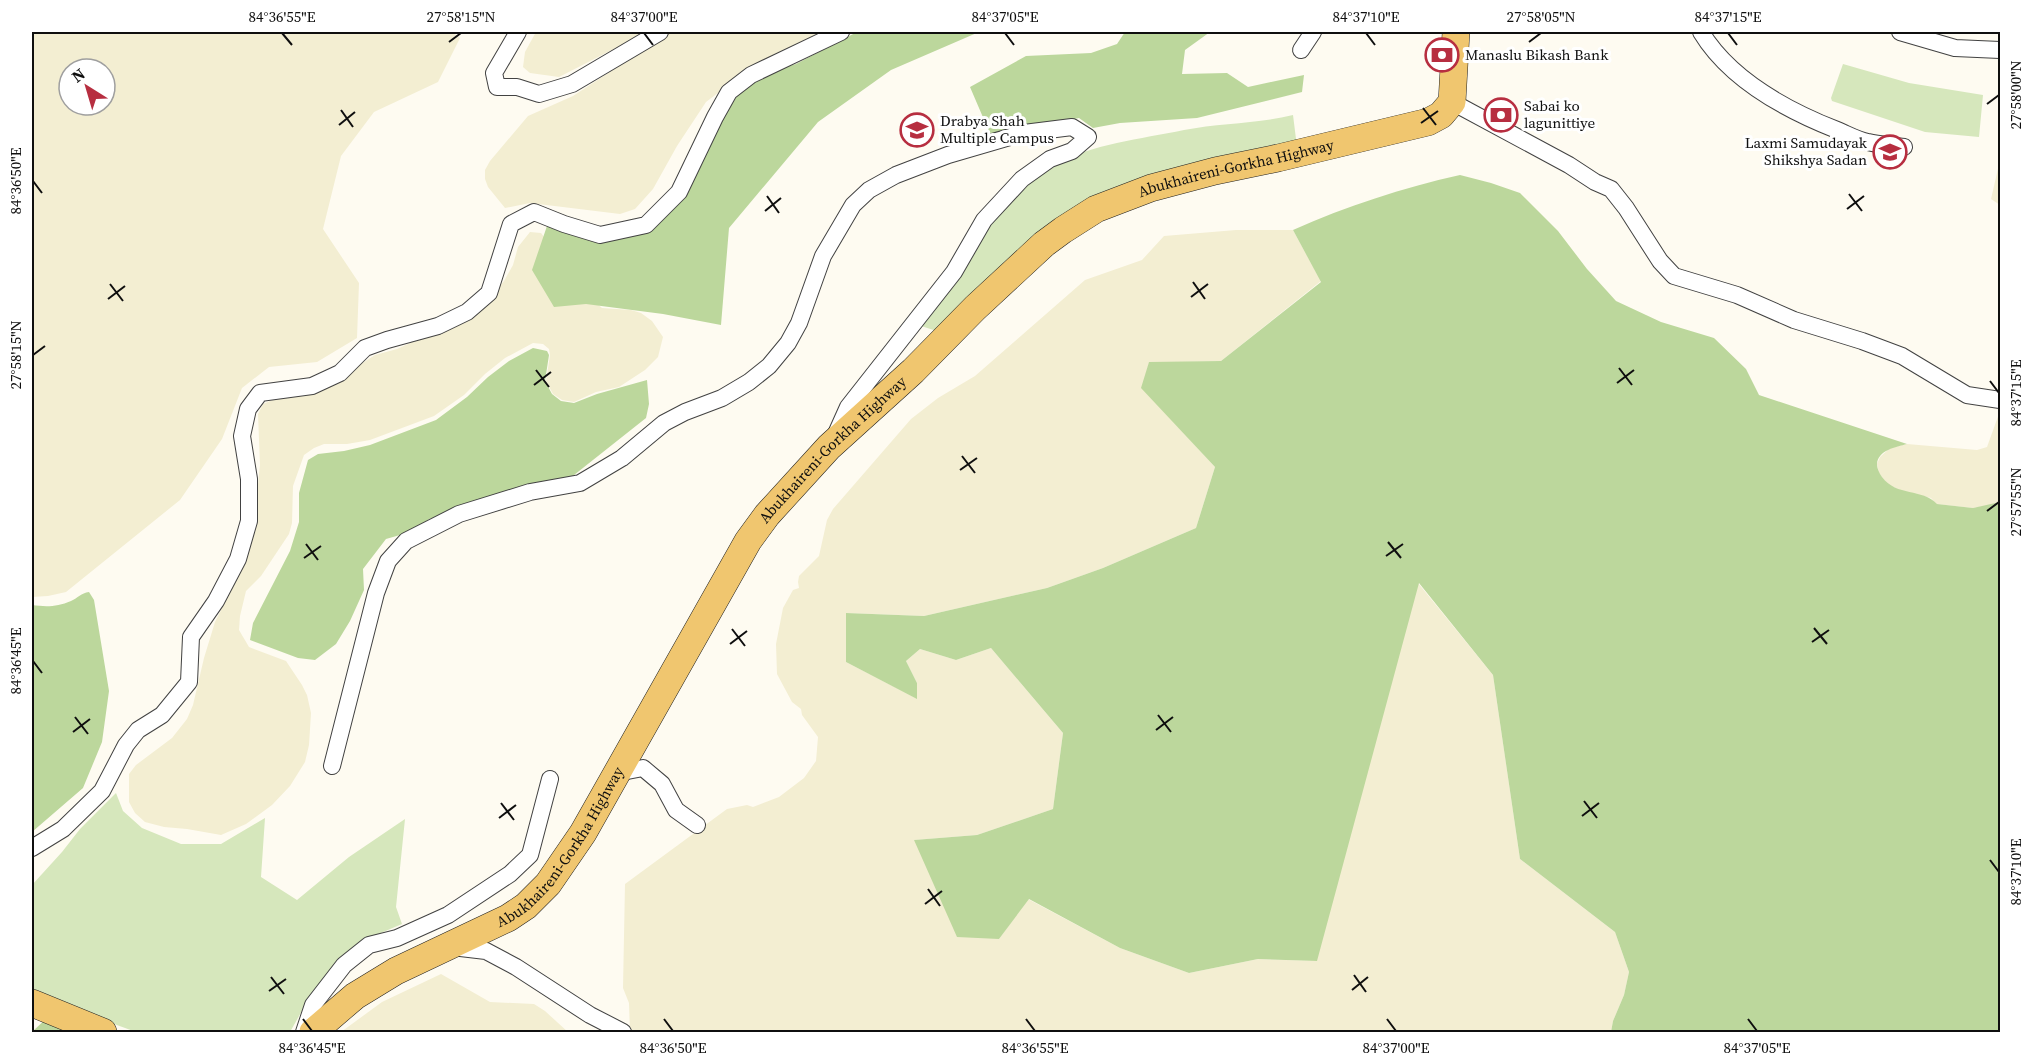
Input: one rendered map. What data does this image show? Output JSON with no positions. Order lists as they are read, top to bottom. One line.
{"streets":{"main road":["Abukhaireni-Gorkha Highway"]},"places":{"bank":["Manaslu Bikash Bank","Sabai ko lagunittiye"],"school or university":["Drabya Shah Multiple Campus","Laxmi Samudayak Shikshya Sadan"]},"north":"top left","coordinates":["84°36'55\"E","27°58'15\"N","84°37'00\"E","84°37'05\"E","84°37'10\"E","27°58'05\"N","84°37'15\"E","27°58'00\"N","84°36'50\"E","27°57'55\"N","84°36'45\"E"]}
